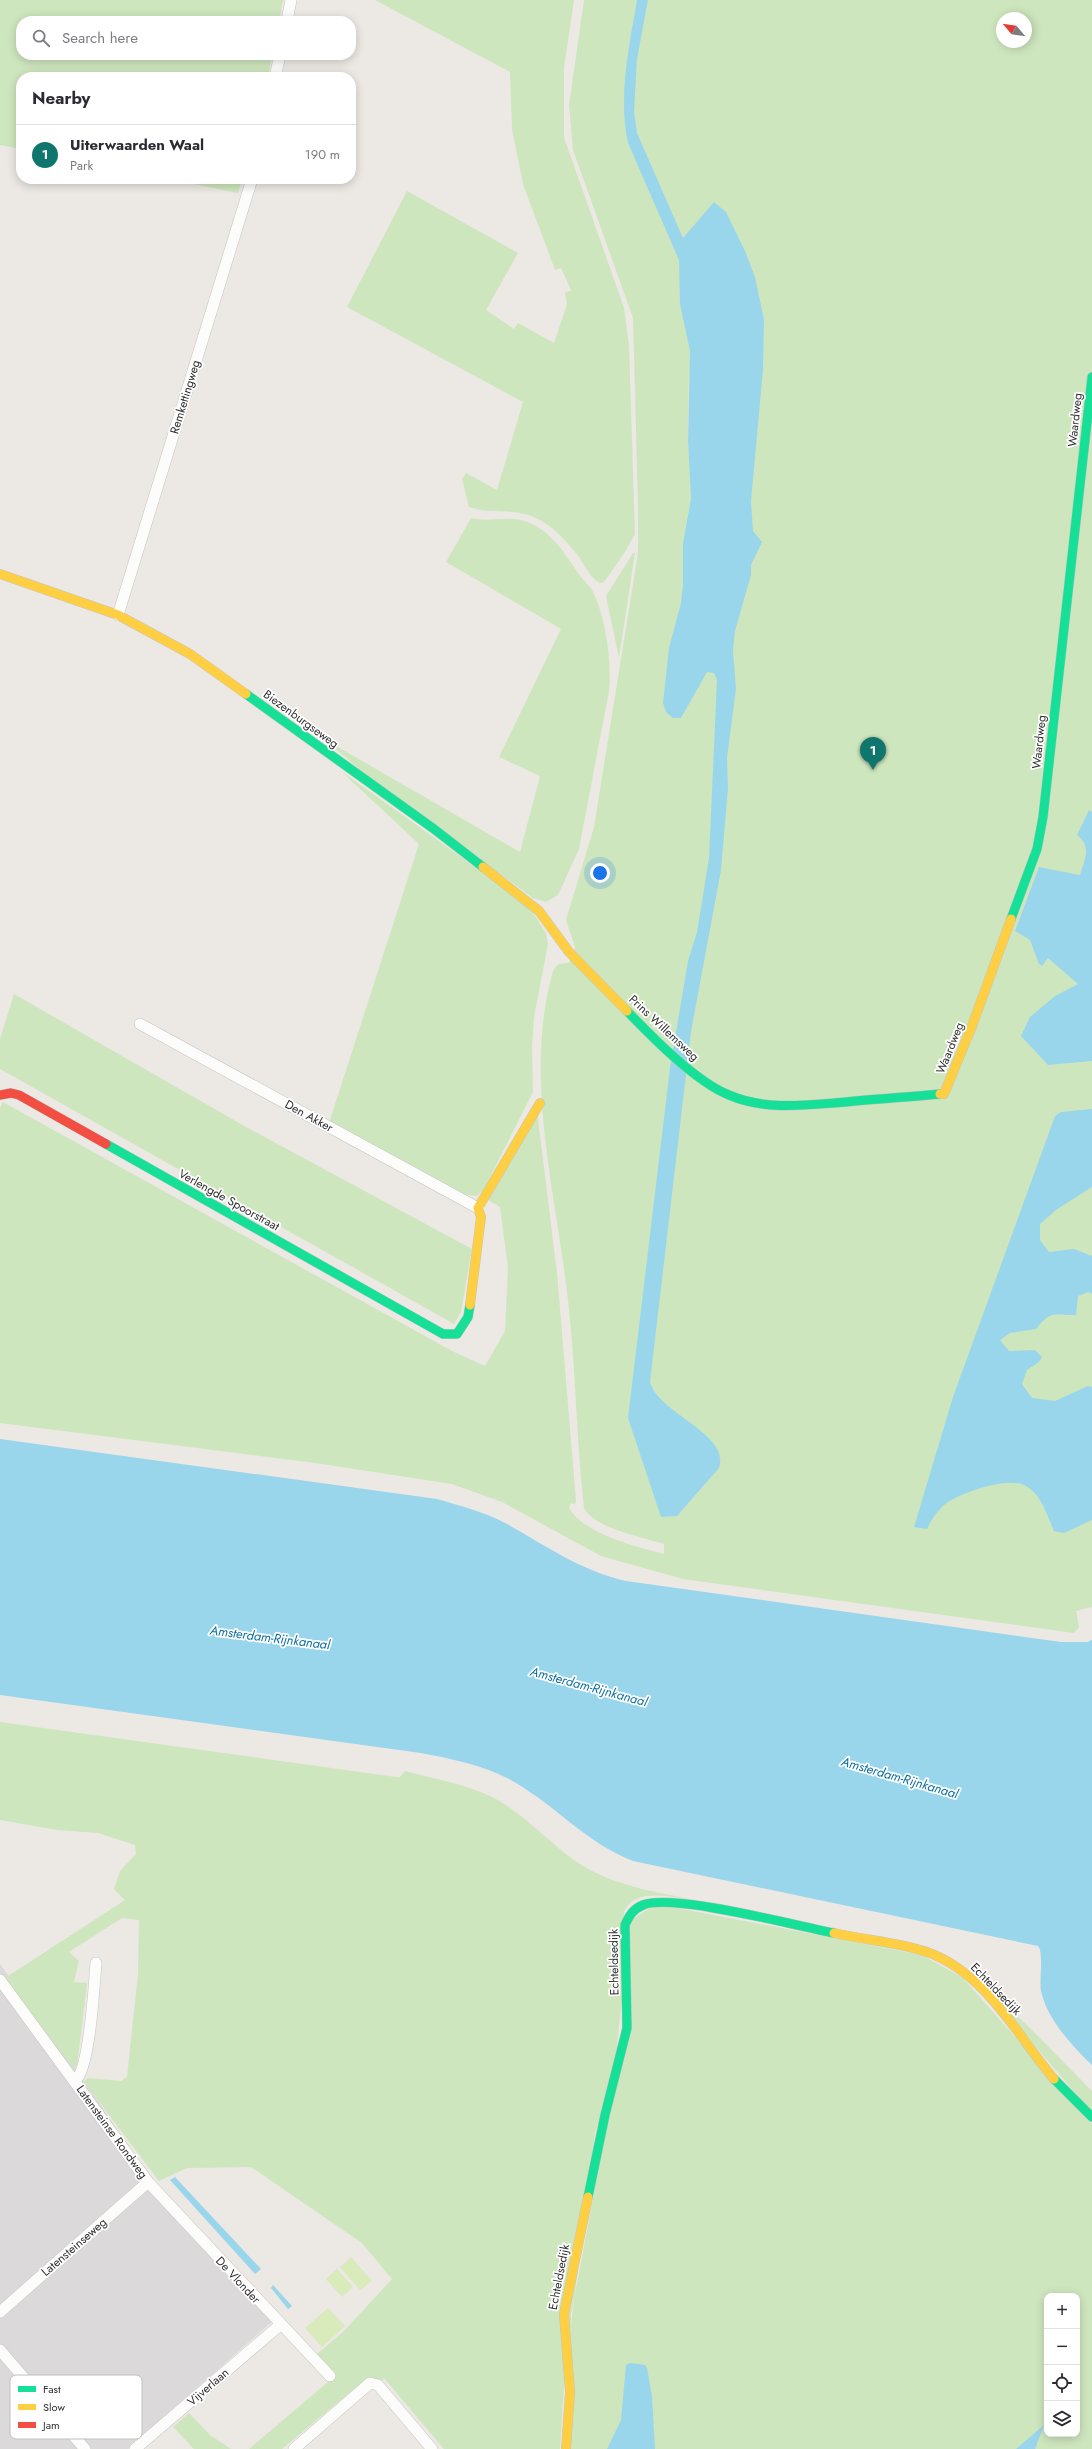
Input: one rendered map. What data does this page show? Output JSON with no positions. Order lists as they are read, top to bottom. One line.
{"streets":{"street":["Remkettingweg","Waardweg","Biezenburgseweg","Prins Willemsweg","Den Akker","Verlengde Spoorstraat","Echteldsedijk","Latensteinse Rondweg","Latensteinseweg","De Vlonder","Vijverlaan"]},"crossings":[["Remkettingweg","Biezenburgseweg"],["Waardweg","Prins Willemsweg"],["Biezenburgseweg","Prins Willemsweg"],["Den Akker","Verlengde Spoorstraat"],["Latensteinse Rondweg","Latensteinseweg"],["Latensteinse Rondweg","De Vlonder"],["Latensteinseweg","De Vlonder"],["De Vlonder","Vijverlaan"]],"water":["Amsterdam-Rijnkanaal"],"legend":["Fast","Slow","Jam"],"north":"top left","page":{"search":"Search here","heading":"Nearby","list":[{"mark":"1","name":"Uiterwaarden Waal","note":"Park","value":"190 m"}],"pins":"1","map_buttons":["+","−"]}}
